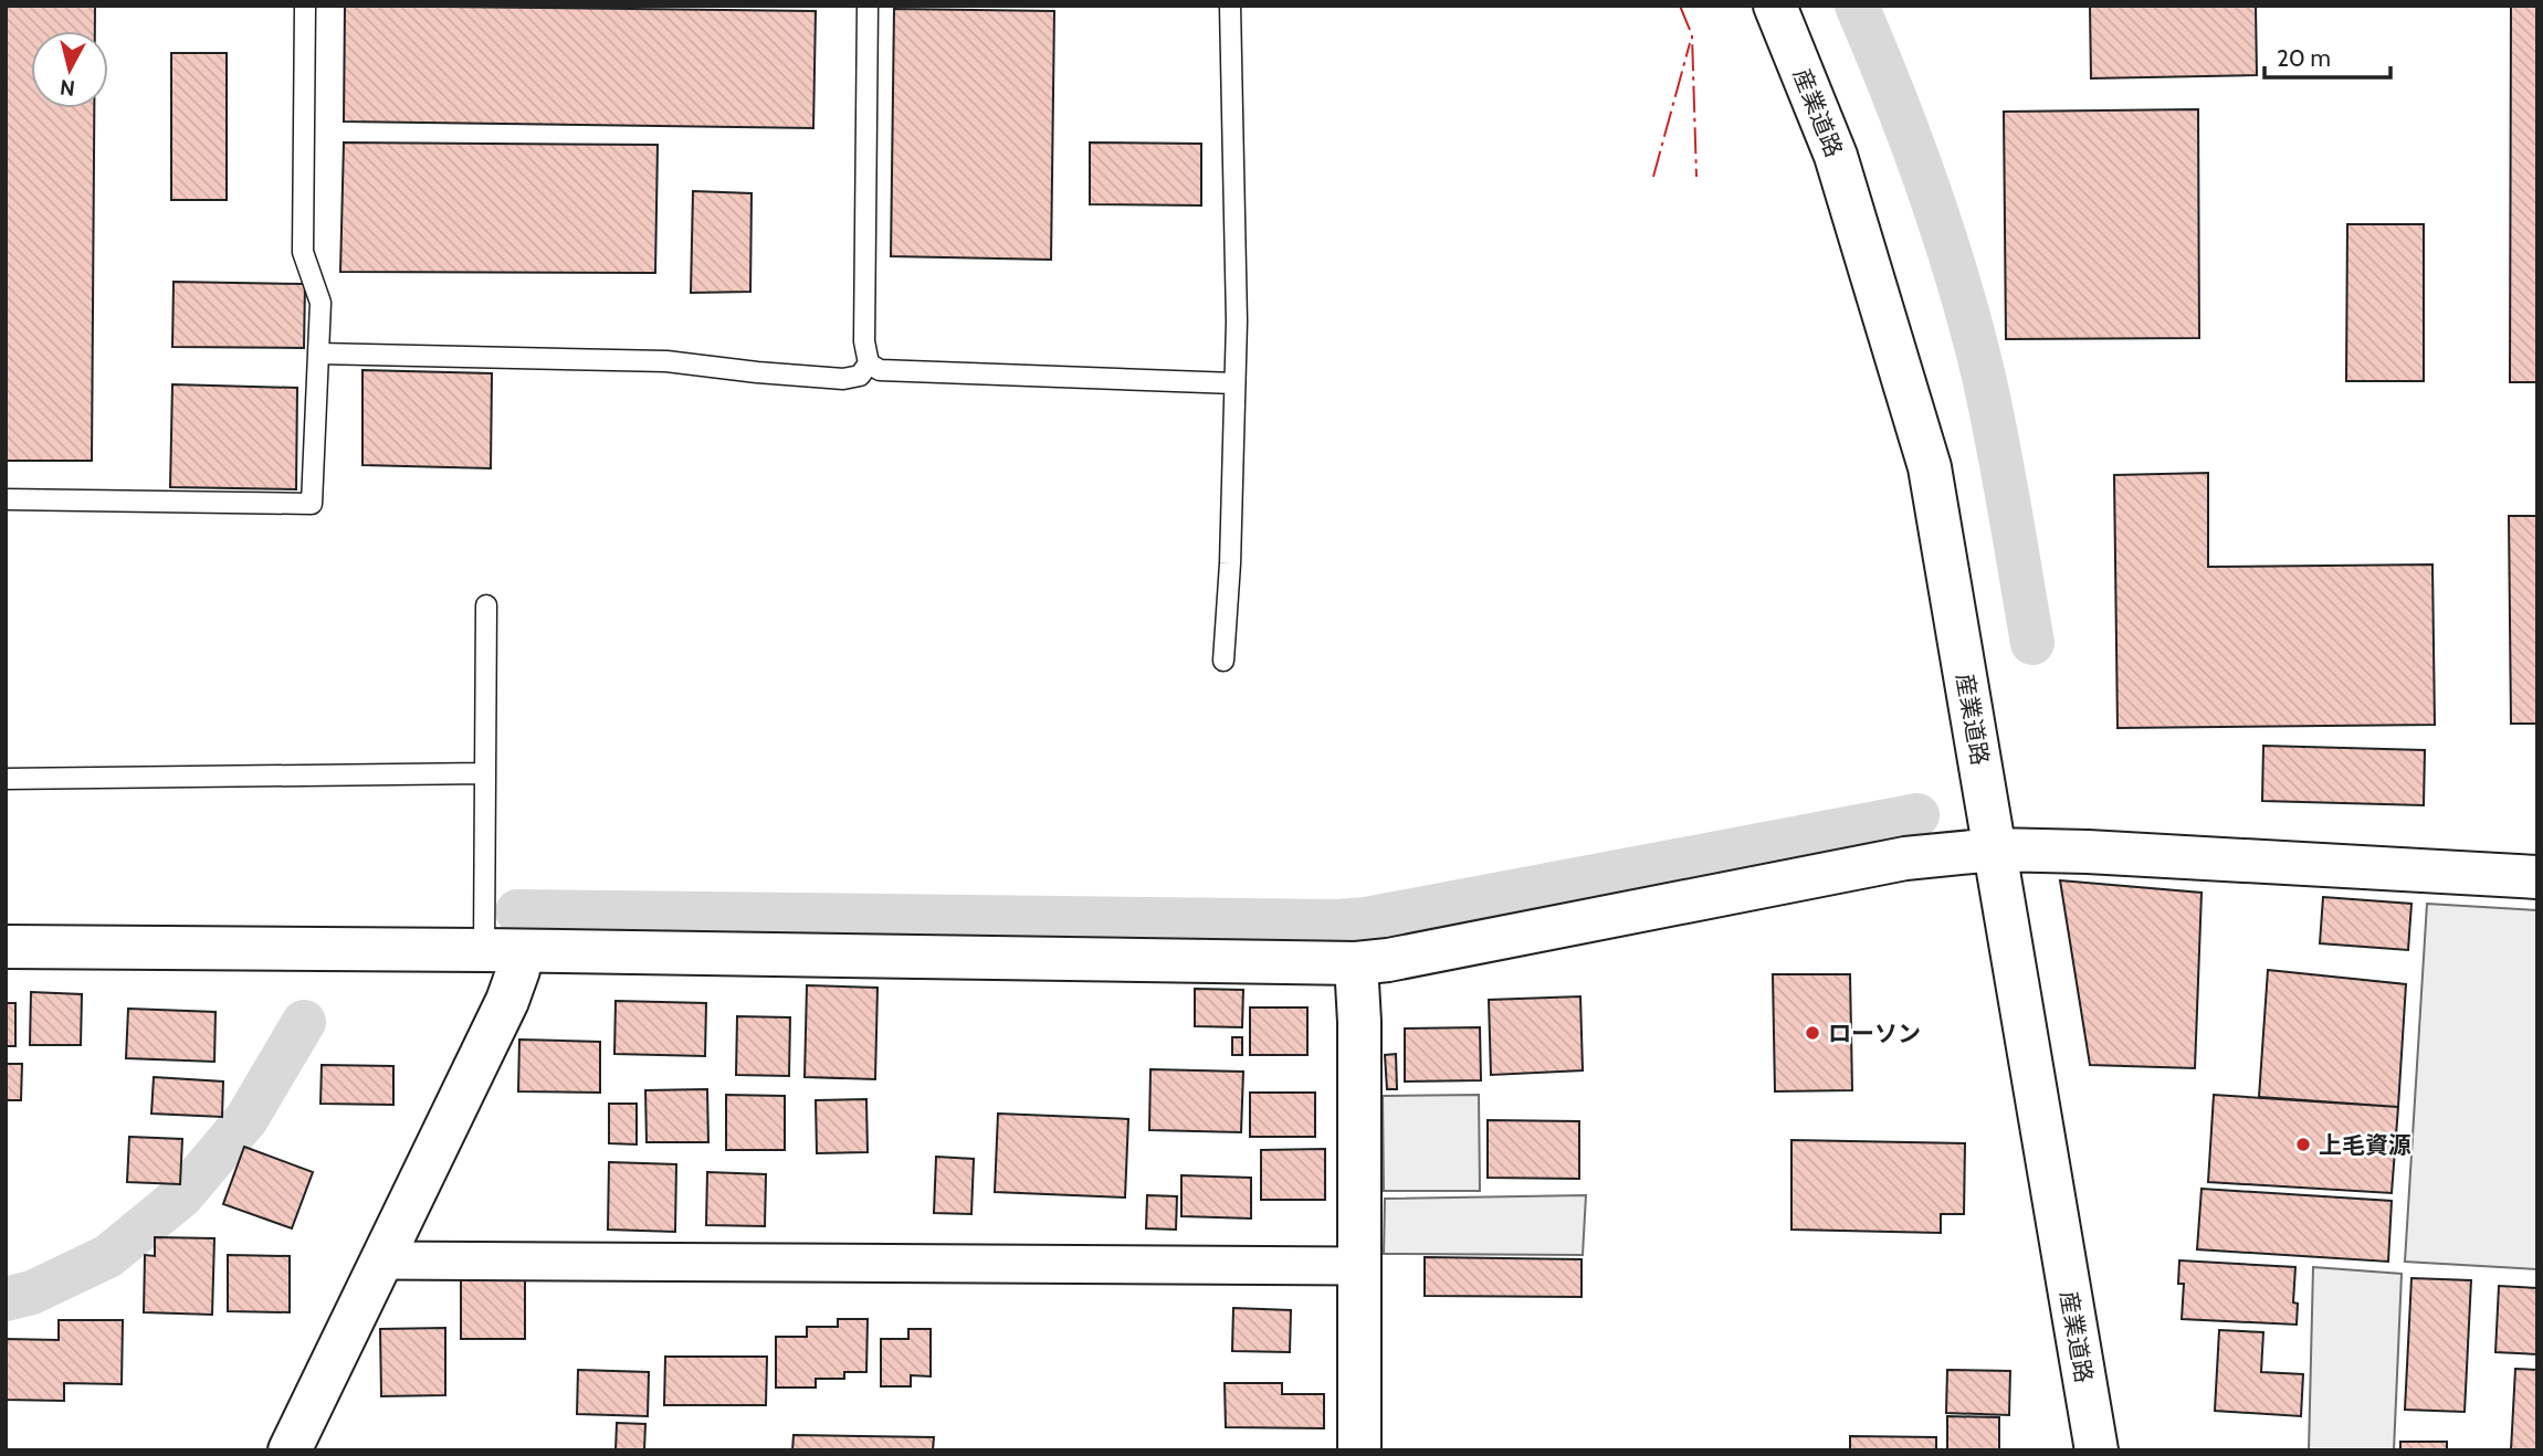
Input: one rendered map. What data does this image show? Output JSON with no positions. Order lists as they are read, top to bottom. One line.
{"streets":{"street":["産業道路"]},"places":["ローソン","上毛資源"],"scale_bar":"20 m","north":"bottom"}
